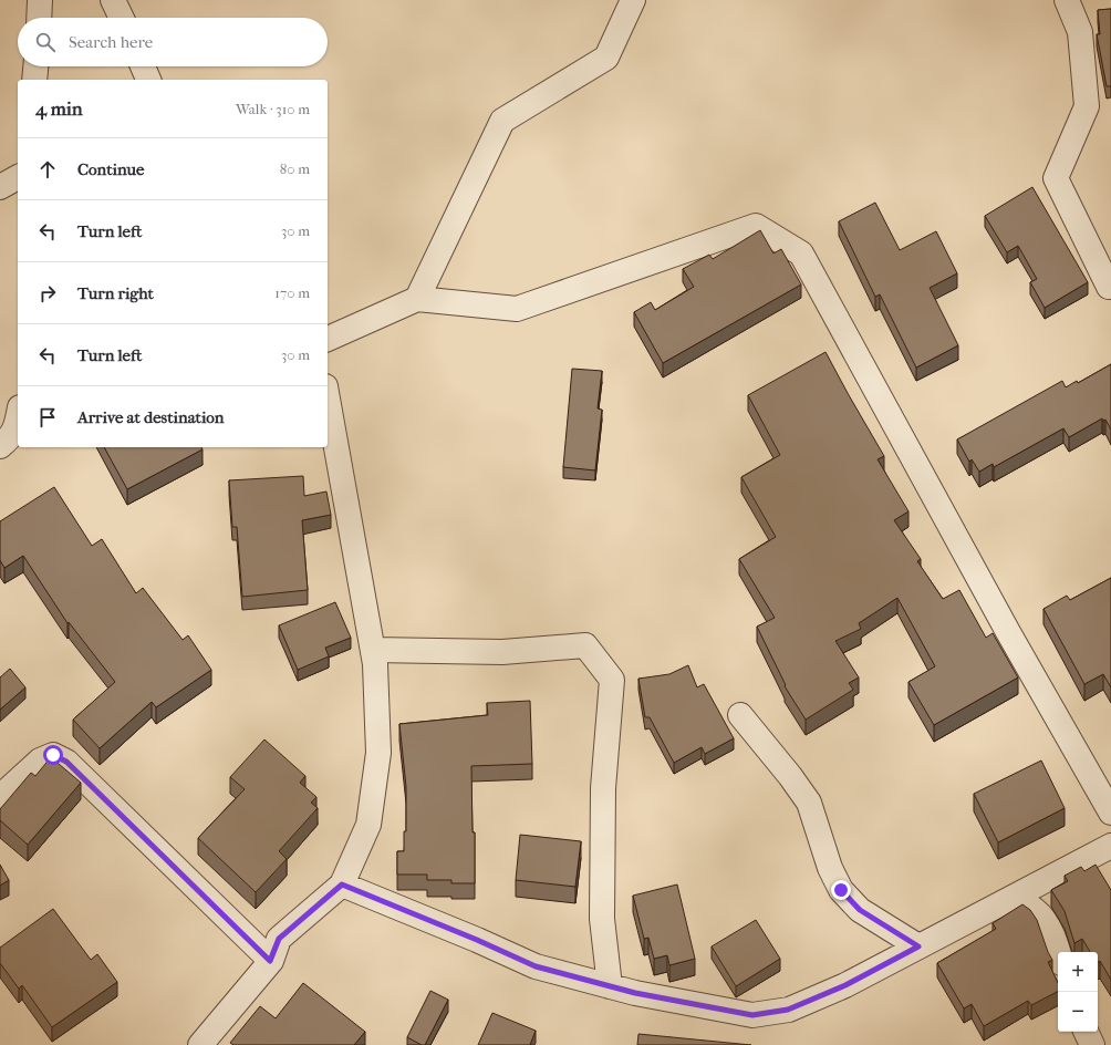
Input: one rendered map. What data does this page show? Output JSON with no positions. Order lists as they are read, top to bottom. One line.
{"page":{"search":"Search here","heading":["4 min","Walk · 310 m"],"list":[["Continue","80 m"],["Turn left","30 m"],["Turn right","170 m"],["Turn left","30 m"],"Arrive at destination"],"map_buttons":["+","−"]}}
